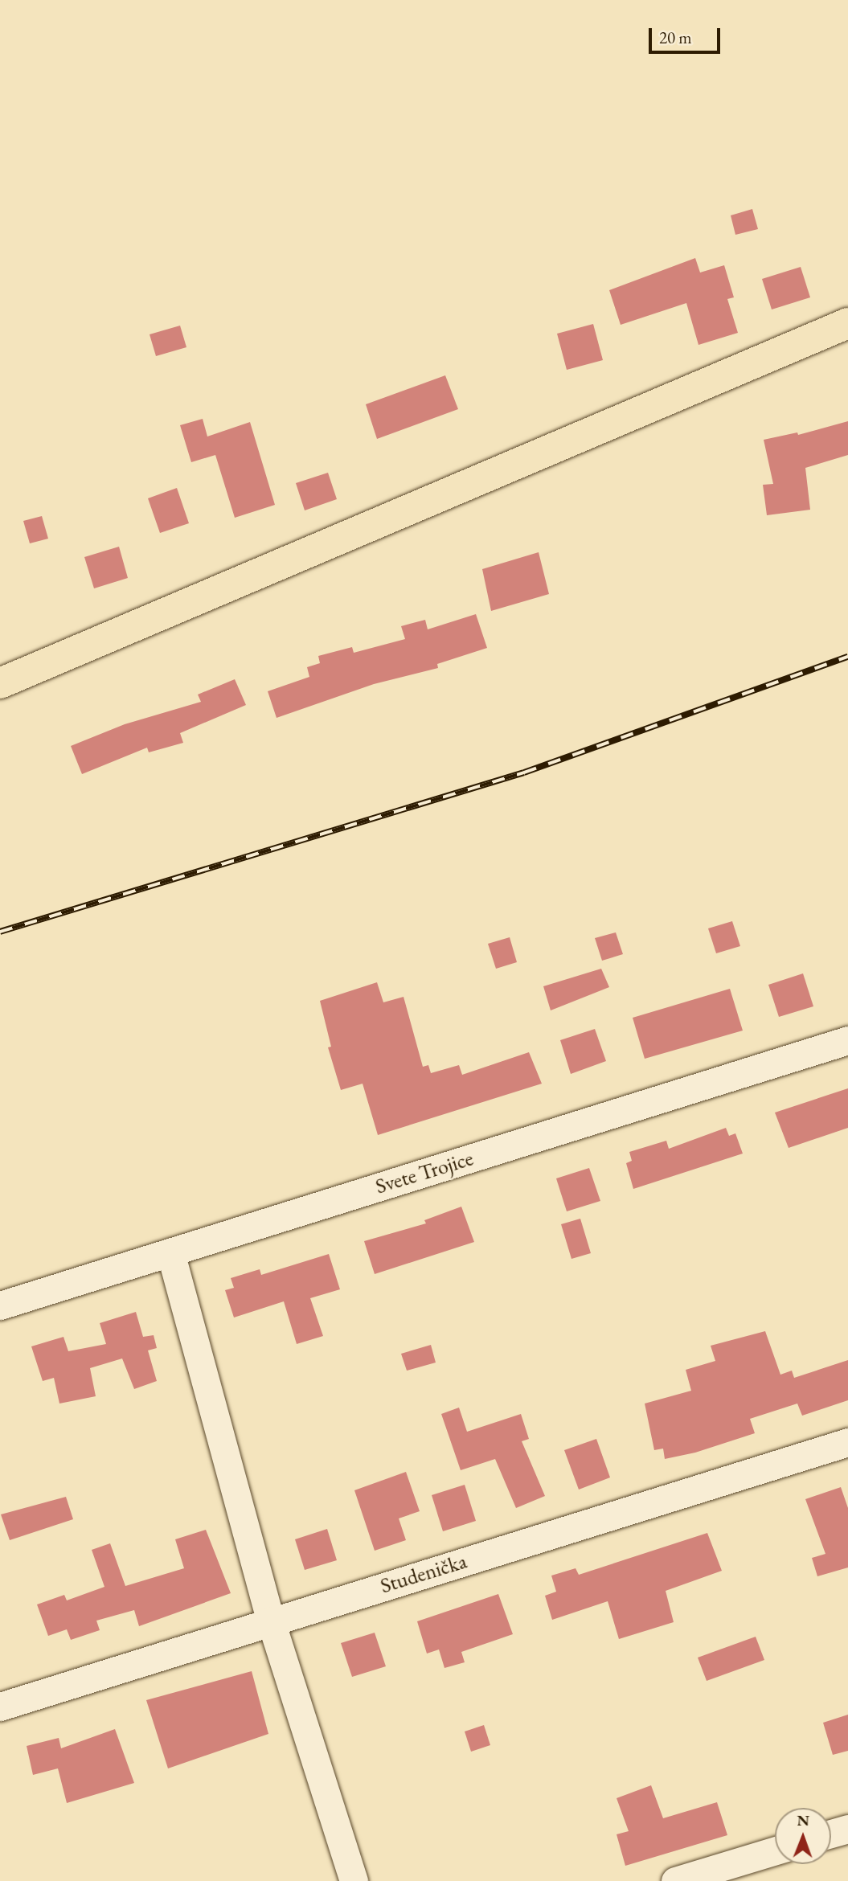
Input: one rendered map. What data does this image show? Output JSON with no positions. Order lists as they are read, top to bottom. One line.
{"streets":{"street":["Svete Trojice","Studenička"]},"scale_bar":"20 m","north":"top"}
